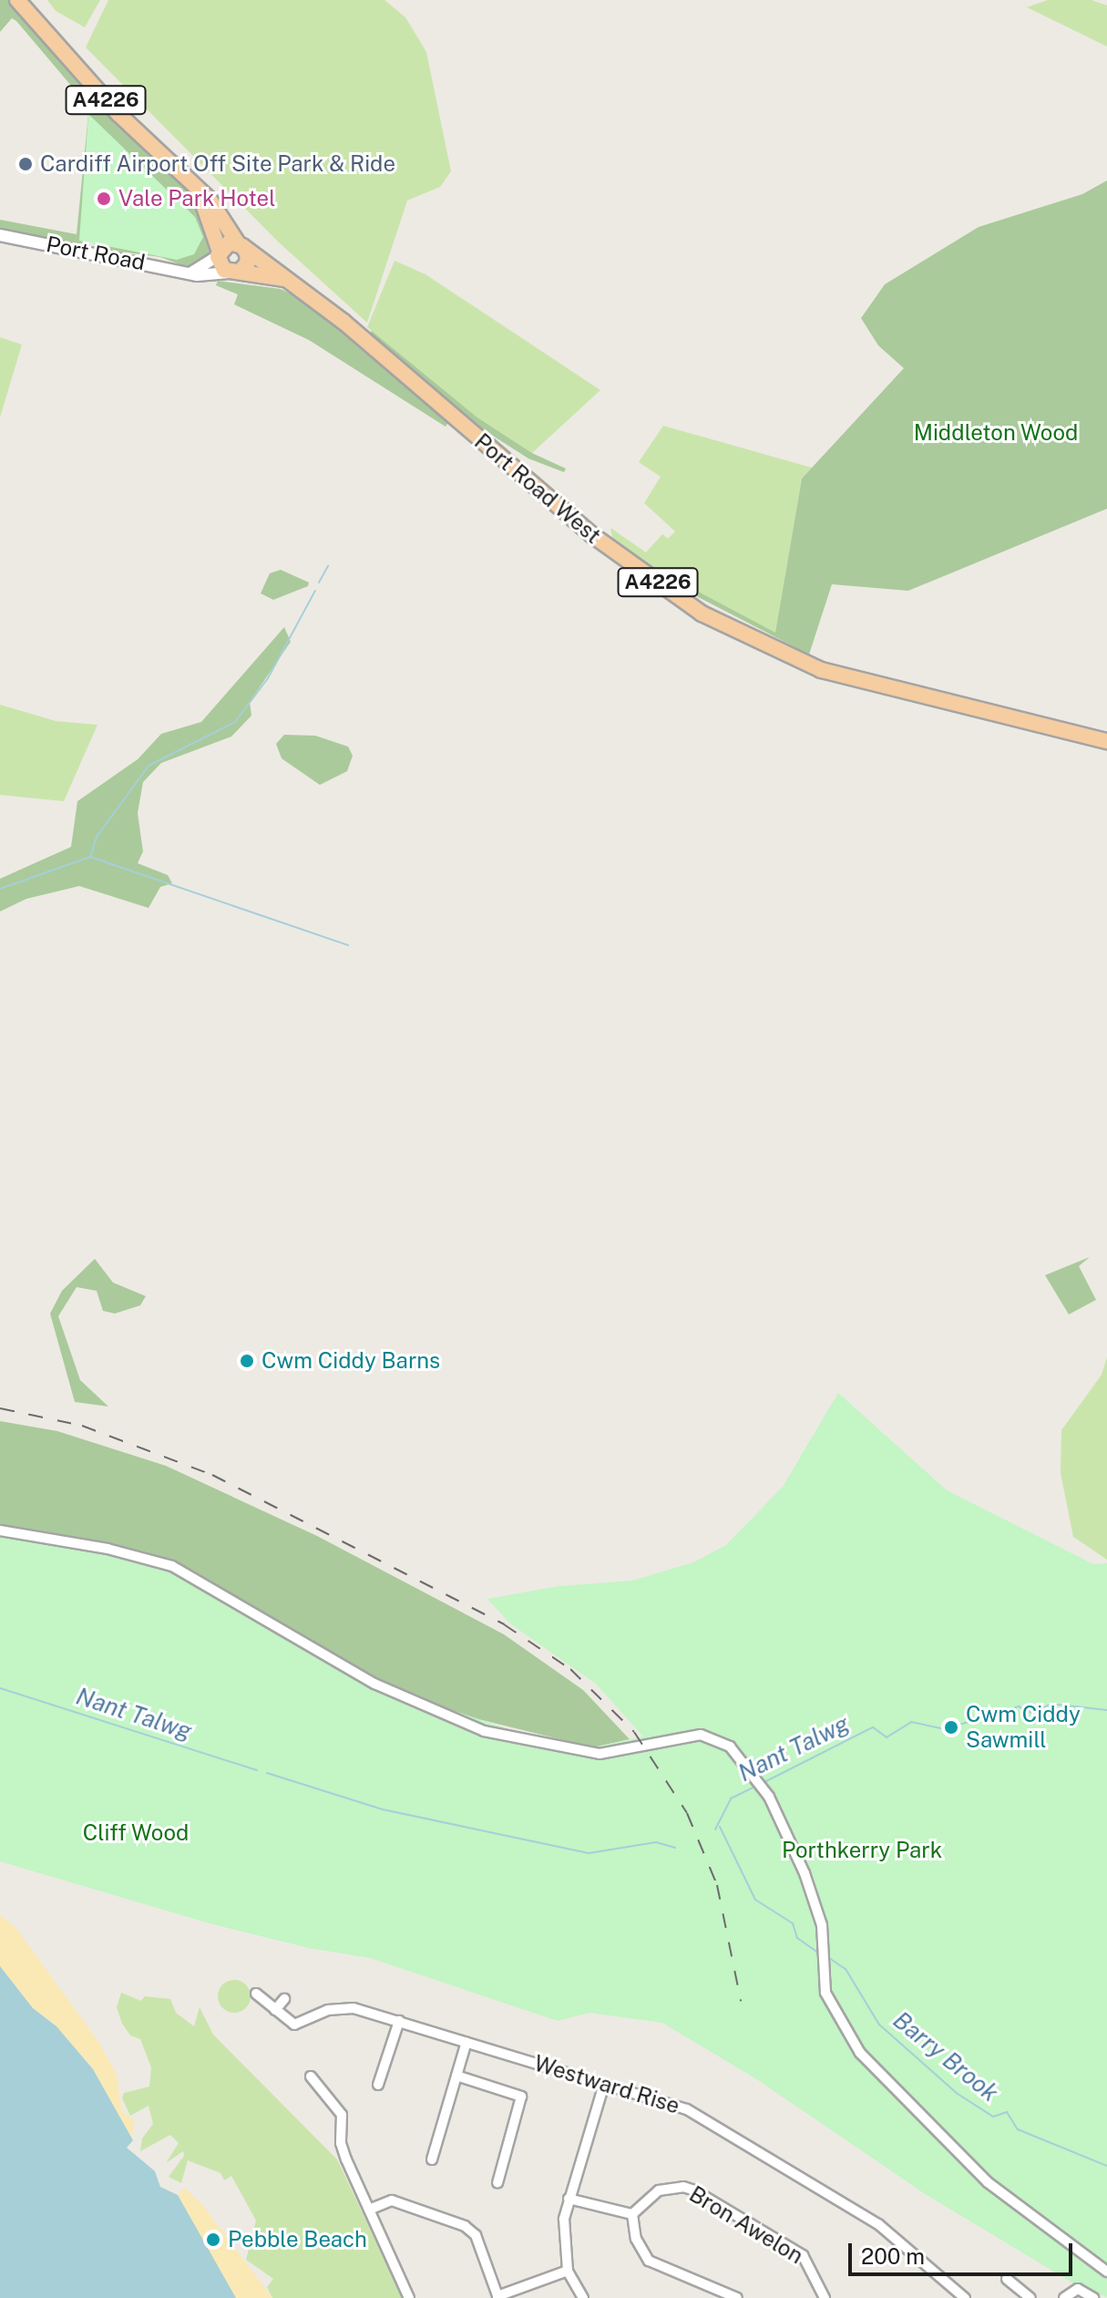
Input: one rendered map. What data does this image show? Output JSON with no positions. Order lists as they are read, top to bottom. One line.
{"streets":{"main road":["A4226","Port Road West"],"street":["Port Road","Westward Rise","Bron Awelon"]},"crossings":[["A4226","Port Road"],["A4226","Port Road West"],["Port Road","Port Road West"]],"water":["Nant Talwg","Barry Brook"],"parks":["Middleton Wood","Cliff Wood","Porthkerry Park"],"places":["Cardiff Airport Off Site Park & Ride","Vale Park Hotel","Cwm Ciddy Barns","Cwm Ciddy Sawmill","Pebble Beach"],"scale_bar":"200 m"}
